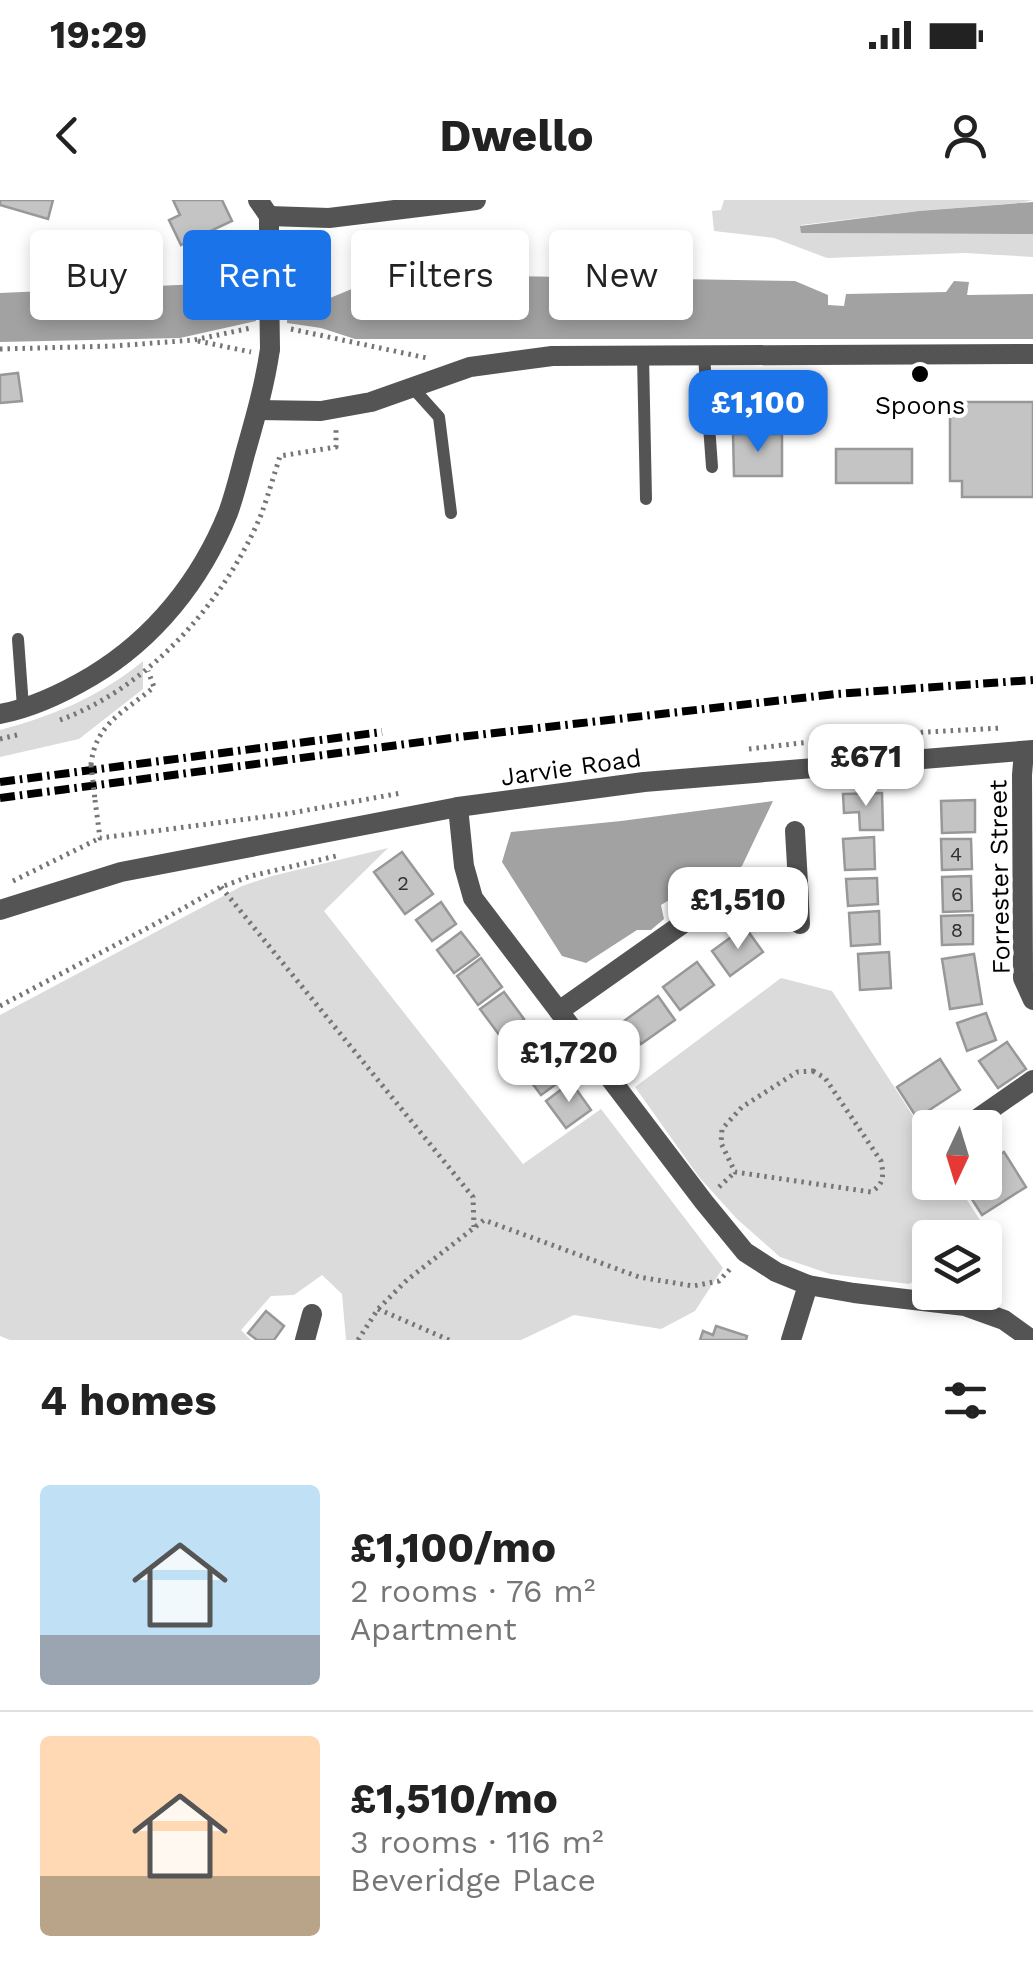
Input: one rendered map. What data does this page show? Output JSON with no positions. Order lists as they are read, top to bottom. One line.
{"streets":{"street":["Jarvie Road","Forrester Street"]},"crossings":[["Jarvie Road","Forrester Street"]],"places":["Spoons"],"house_numbers":["4","2","6","8"],"north":"bottom","page":{"status":"19:29","header":"Dwello","chip":["Buy","Rent","Filters","New"],"price":["£1,100","£671","£1,510","£1,720"],"heading":"4 homes","list":[{"name":"£1,100/mo","note":"2 rooms · 76 m² · Apartment"},{"name":"£1,510/mo","note":"3 rooms · 116 m² · Beveridge Place"}]}}
